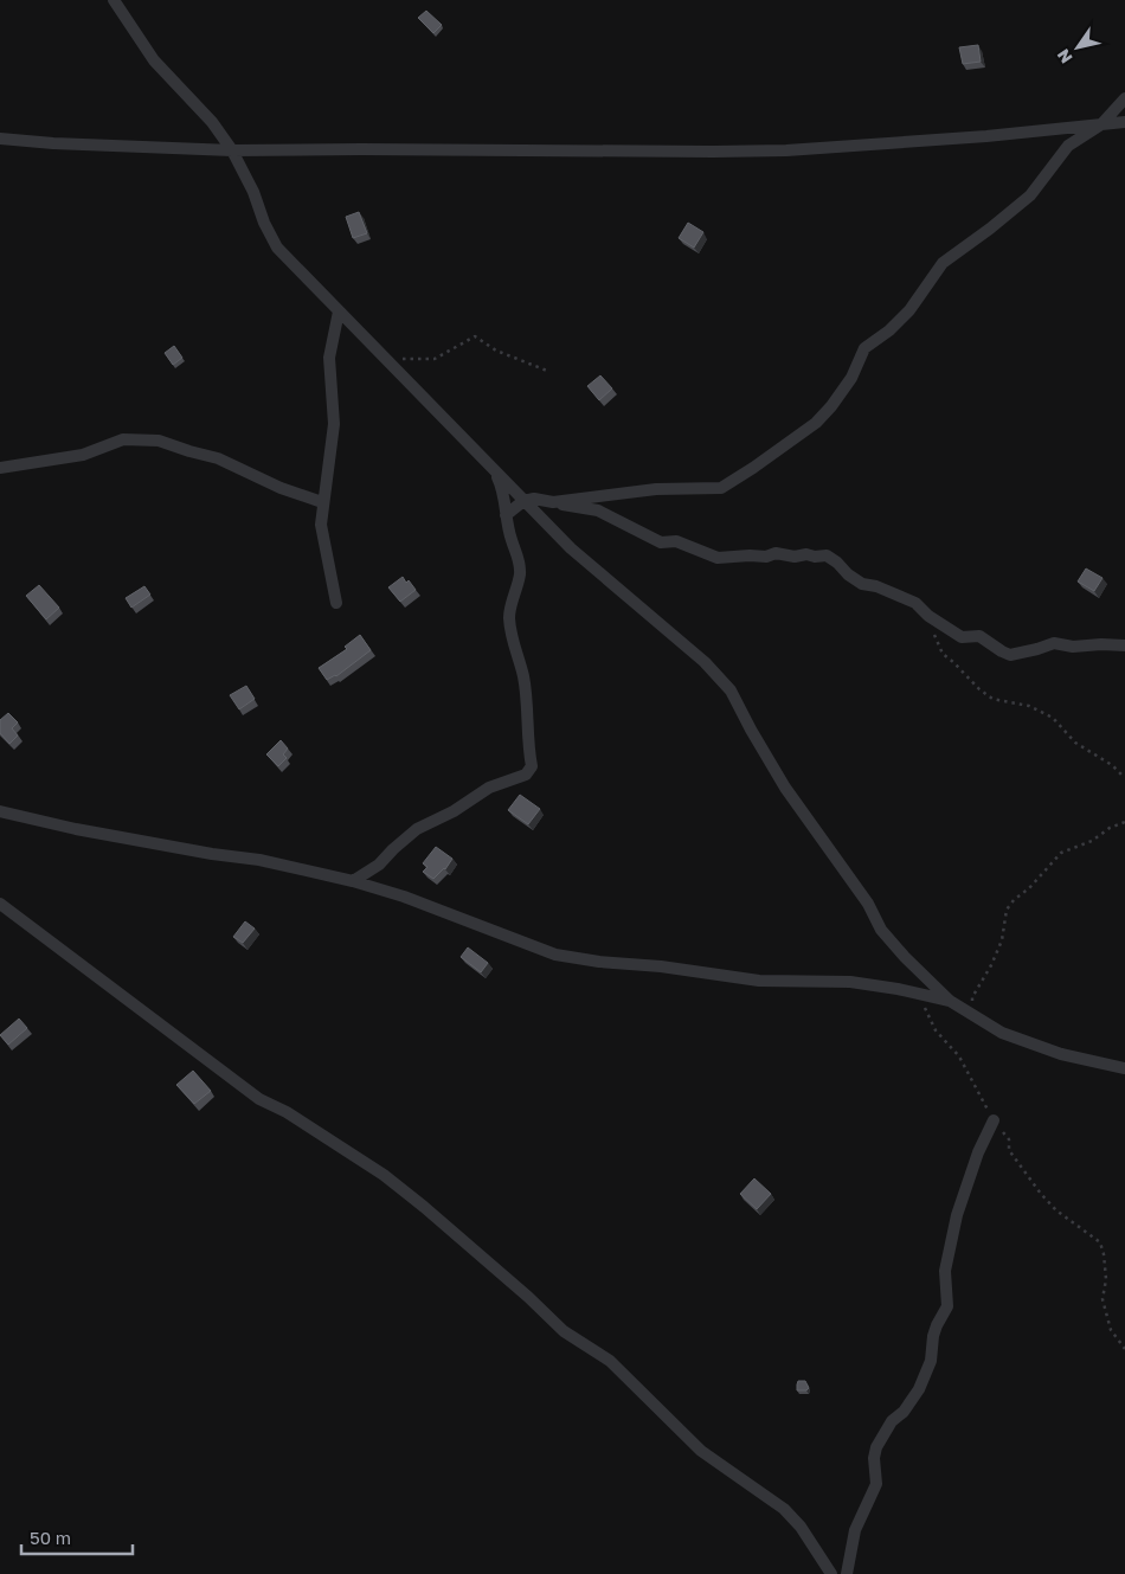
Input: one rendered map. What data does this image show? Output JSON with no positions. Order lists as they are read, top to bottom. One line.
{"scale_bar":"50 m","north":"bottom left"}
